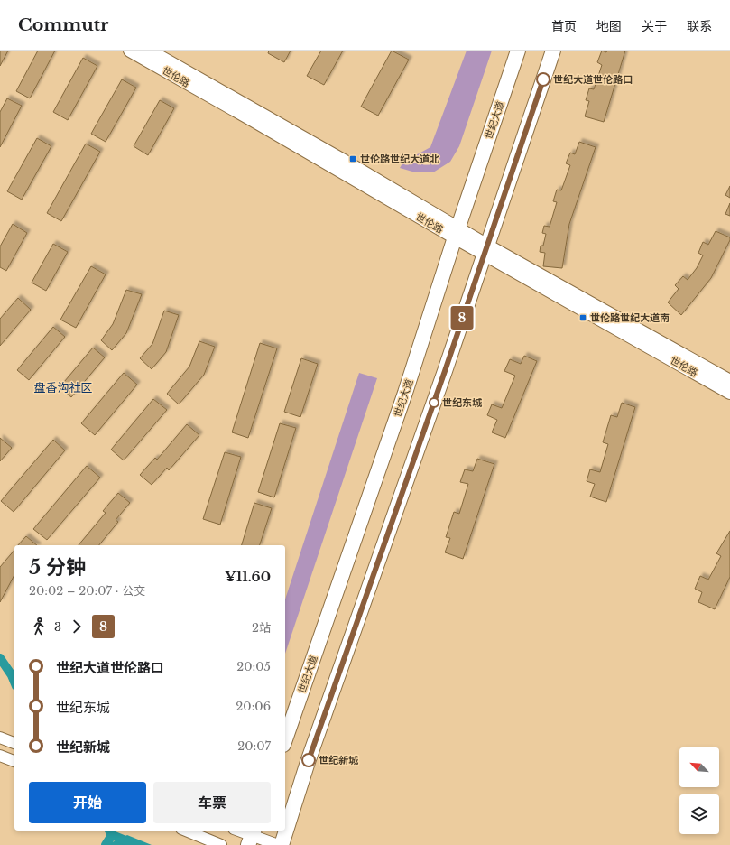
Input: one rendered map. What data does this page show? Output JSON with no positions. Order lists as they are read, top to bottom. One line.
{"streets":{"main road":["世伦路","世纪大道"]},"crossings":[["世伦路","世纪大道"]],"districts":["盘香沟社区"],"places":{"other":["世纪大道世伦路口","世纪东城","世纪新城"],"transit":["世伦路世纪大道北","世伦路世纪大道南"]},"lines":["bus line 8"],"north":"top left","page":{"header":"Commutr","nav":["首页","地图","关于","联系"],"on_map":"8","heading":["5 分钟","20:02 – 20:07 · 公交","¥11.60"],"legs":["3","8","2站"],"list":[{"name":"世纪大道世伦路口","value":"20:05"},{"name":"世纪东城","value":"20:06"},{"name":"世纪新城","value":"20:07"}],"buttons":["开始","车票"]}}
